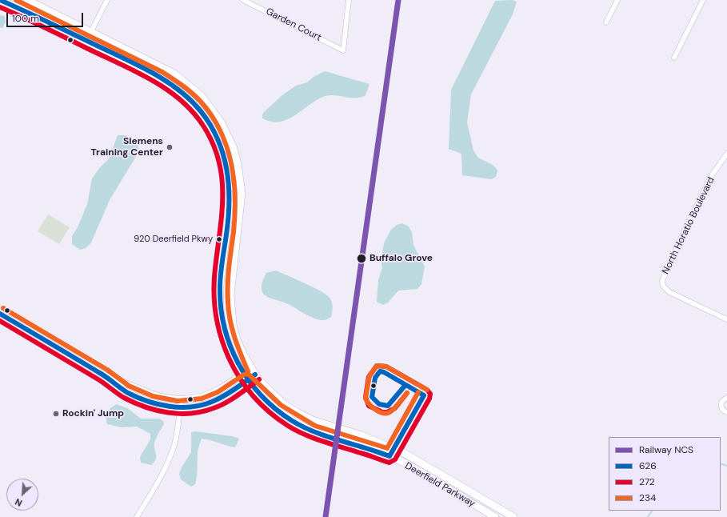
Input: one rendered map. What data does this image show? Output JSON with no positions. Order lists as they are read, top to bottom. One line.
{"streets":{"main road":["Deerfield Parkway"],"street":["Garden Court","North Horatio Boulevard"]},"places":["Siemens Training Center","920 Deerfield Pkwy","Buffalo Grove","Rockin' Jump"],"lines":["rail line NCS","transit line 626","transit line 234","transit line 272"],"legend":["Railway NCS","626","272","234"],"scale_bar":"100 m","north":"bottom left"}
